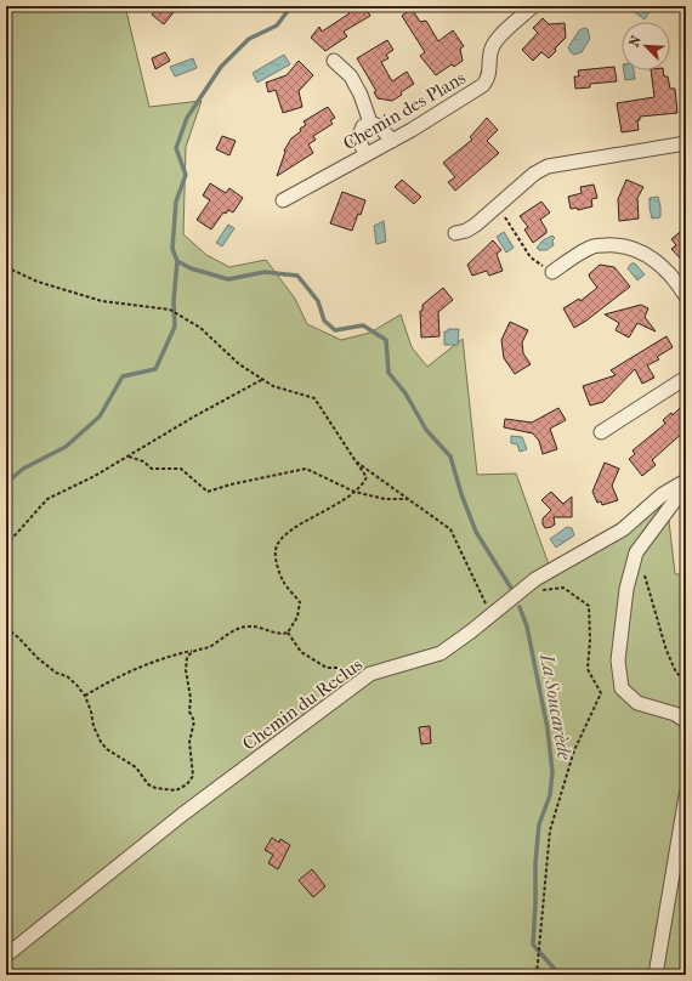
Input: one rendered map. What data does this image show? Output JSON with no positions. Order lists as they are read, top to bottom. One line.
{"streets":{"street":["Chemin des Plans","Chemin du Reclus"]},"water":["La Soucarède"],"north":"top left"}
